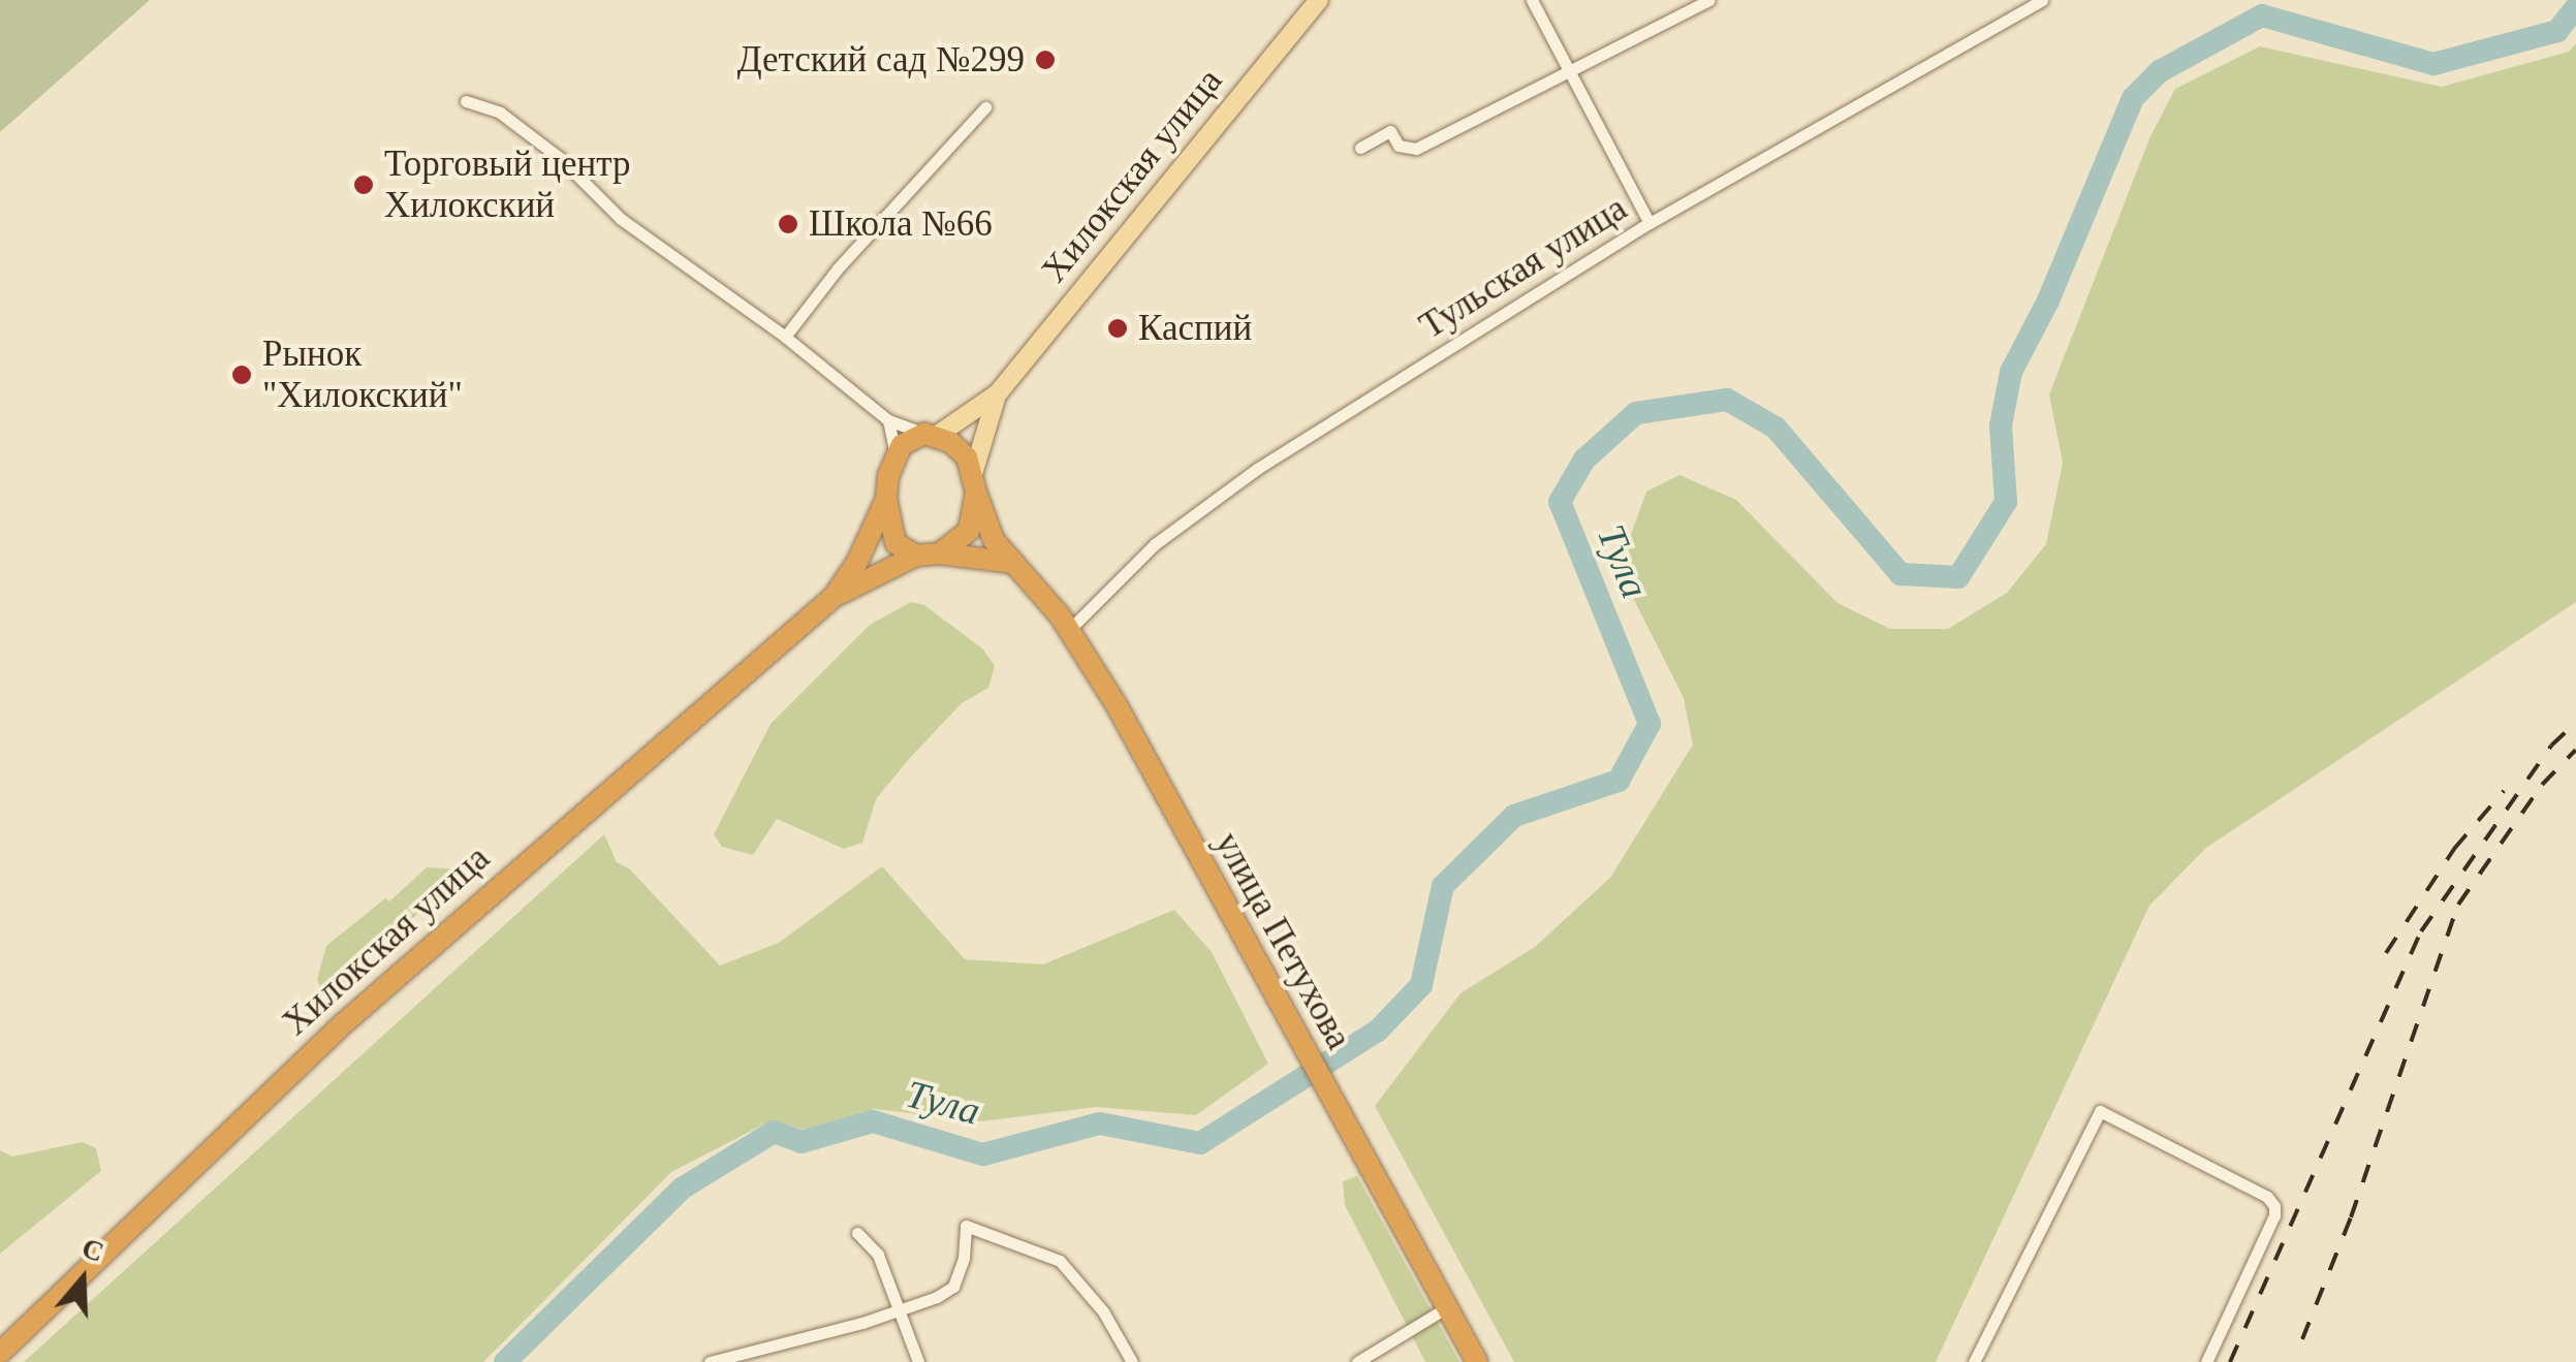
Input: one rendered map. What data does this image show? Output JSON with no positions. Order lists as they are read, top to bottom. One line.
{"streets":{"highway":["Хилокская улица","улица Петухова"],"street":["Тульская улица"]},"crossings":[["Тульская улица","улица Петухова"]],"water":["Тула"],"places":["Детский сад №299","Торговый центр Хилокский","Школа №66","Каспий","Рынок \"Хилокский\""],"north":"top"}
